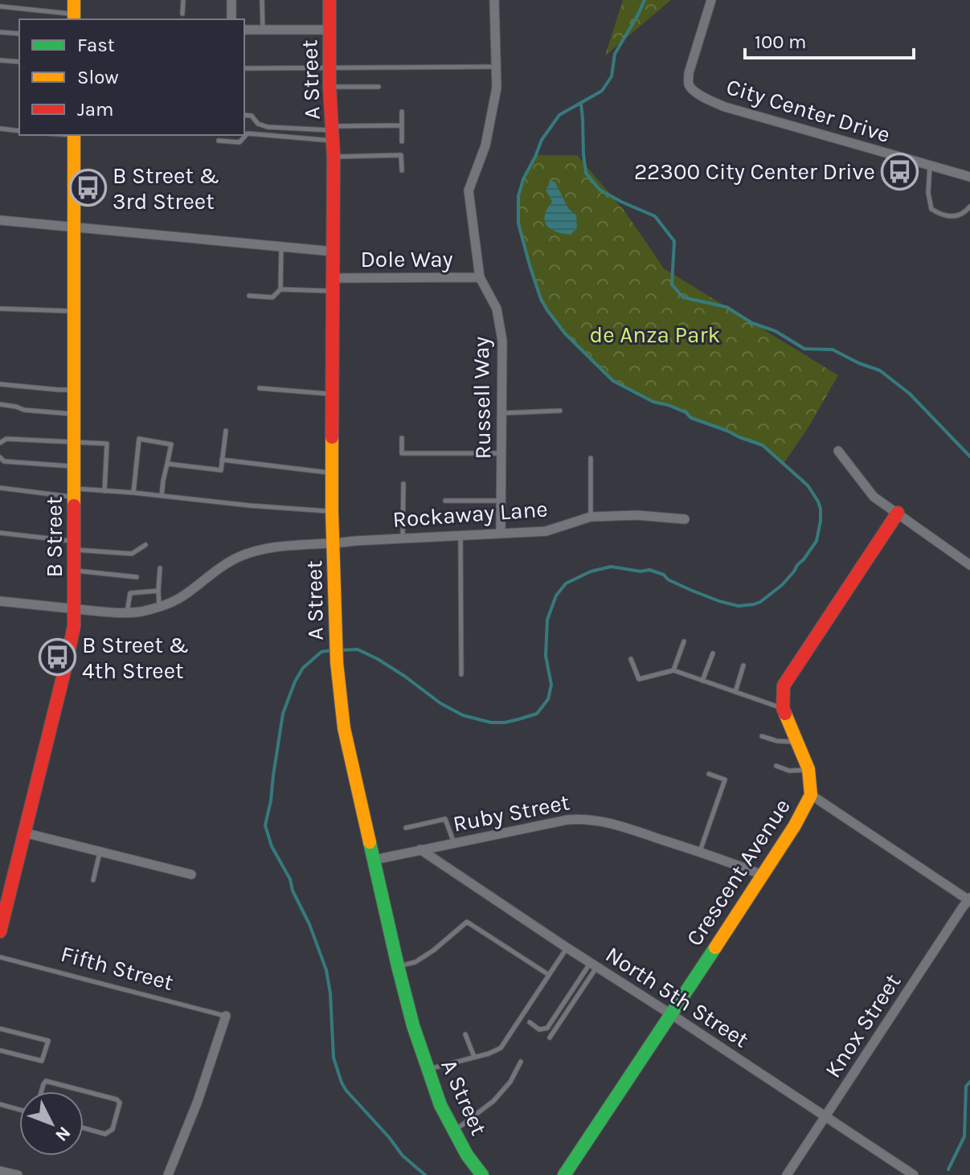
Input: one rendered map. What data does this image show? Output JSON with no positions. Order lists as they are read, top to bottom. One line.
{"streets":{"street":["A Street","City Center Drive","Dole Way","Russell Way","Rockaway Lane","B Street","Ruby Street","Crescent Avenue","North 5th Street","Knox Street"],"lane":["Fifth Street"]},"crossings":[["A Street","Dole Way"],["A Street","Rockaway Lane"],["A Street","Ruby Street"],["Dole Way","Russell Way"],["Russell Way","Rockaway Lane"],["Rockaway Lane","B Street"],["Ruby Street","Crescent Avenue"],["Ruby Street","North 5th Street"],["Crescent Avenue","North 5th Street"],["North 5th Street","Knox Street"]],"parks":["de Anza Park"],"places":{"bus stop":["22300 City Center Drive","B Street & 3rd Street","B Street & 4th Street"]},"legend":["Fast","Slow","Jam"],"scale_bar":"100 m","north":"bottom right"}
